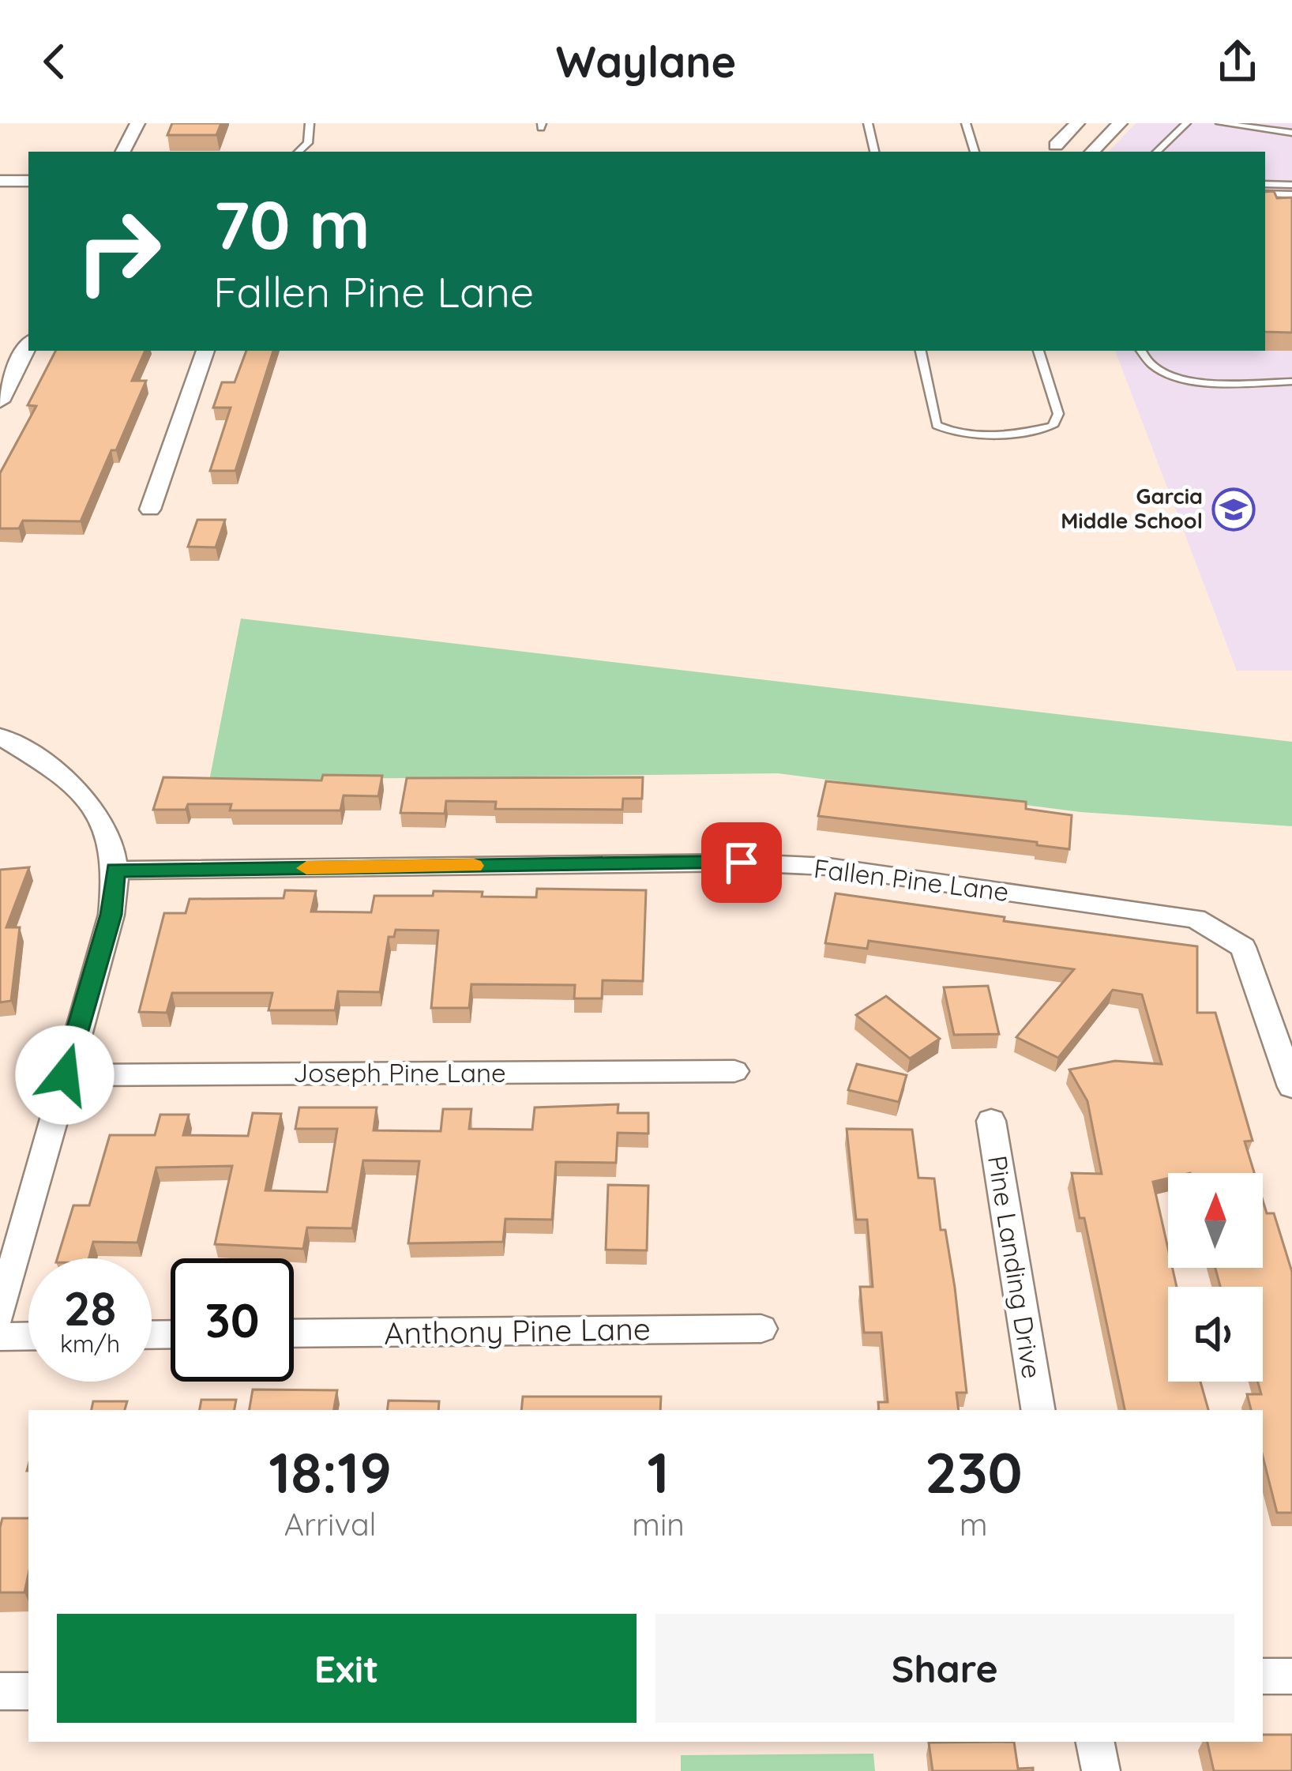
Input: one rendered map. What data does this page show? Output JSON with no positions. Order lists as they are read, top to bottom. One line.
{"streets":{"street":["Fallen Pine Lane","Joseph Pine Lane","Pine Landing Drive","Anthony Pine Lane"]},"places":{"school or university":["Garcia Middle School"]},"north":"top","page":{"header":"Waylane","turn":["70 m","Fallen Pine Lane"],"speed":"28 km/h","limit":"30","eta":["18:19","Arrival","1","min","230","m"],"buttons":["Exit","Share"]}}
